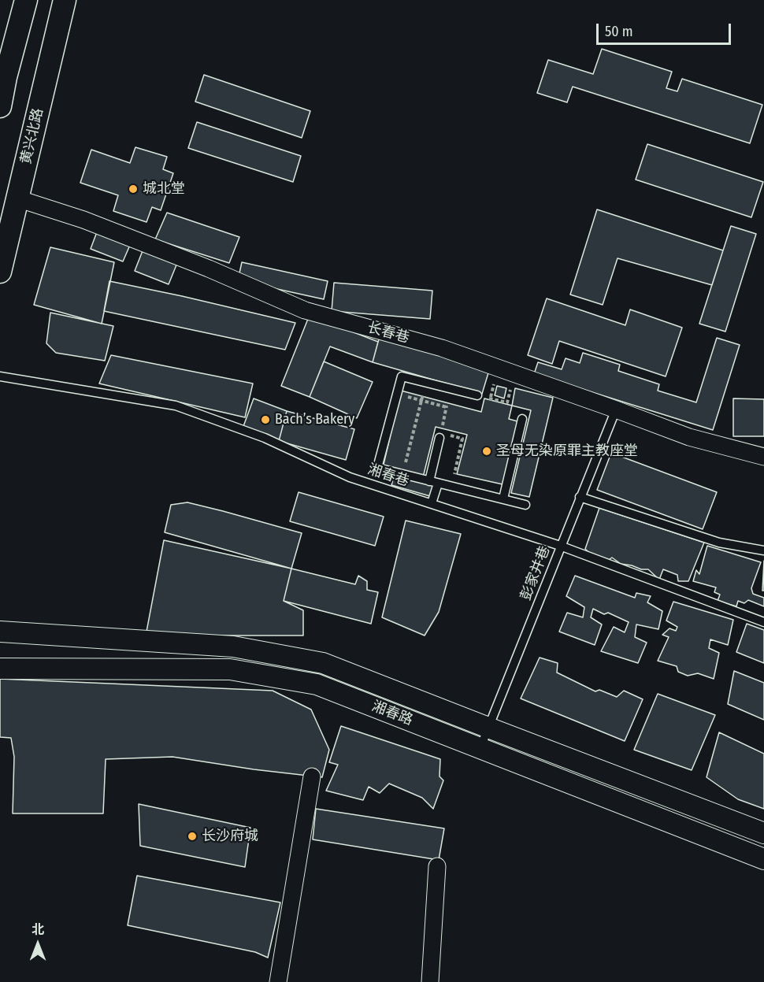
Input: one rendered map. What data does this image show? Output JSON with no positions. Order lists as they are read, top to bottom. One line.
{"streets":{"main road":["黄兴北路"],"street":["长春巷","湘春路"],"lane":["湘春巷","彭家并巷"]},"crossings":[["黄兴北路","长春巷"],["长春巷","彭家并巷"],["湘春巷","彭家并巷"],["彭家并巷","湘春路"]],"places":["城北堂","Bach’s Bakery","圣母无染原罪主教座堂","长沙府城"],"scale_bar":"50 m","north":"top"}
